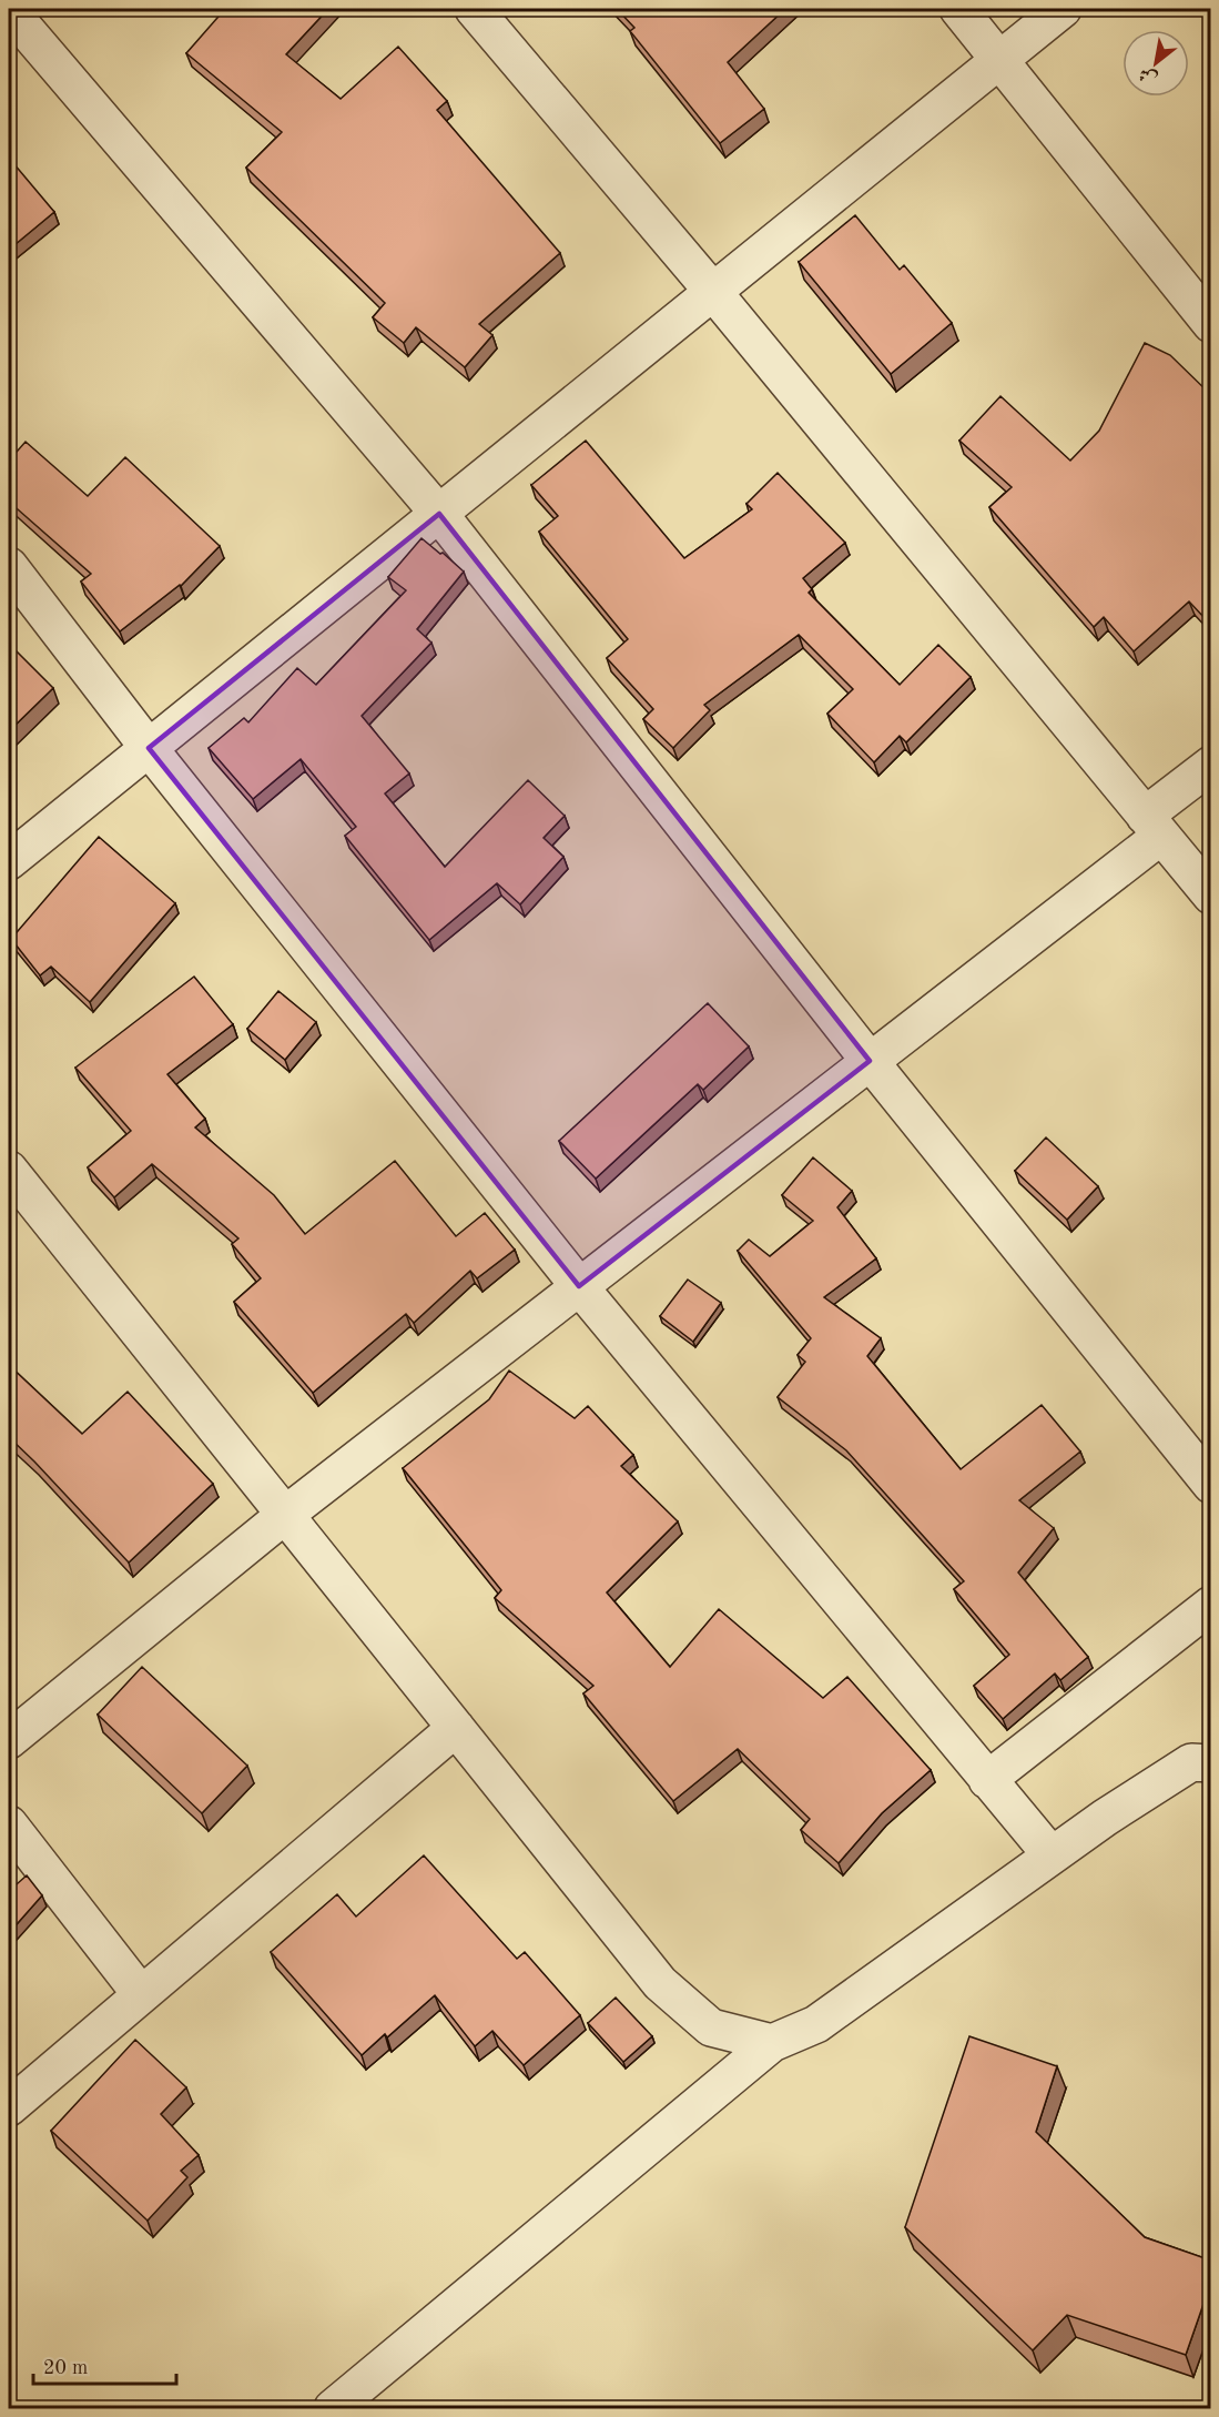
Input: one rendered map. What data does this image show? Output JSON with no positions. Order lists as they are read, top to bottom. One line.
{"scale_bar":"20 m","north":"bottom left"}
